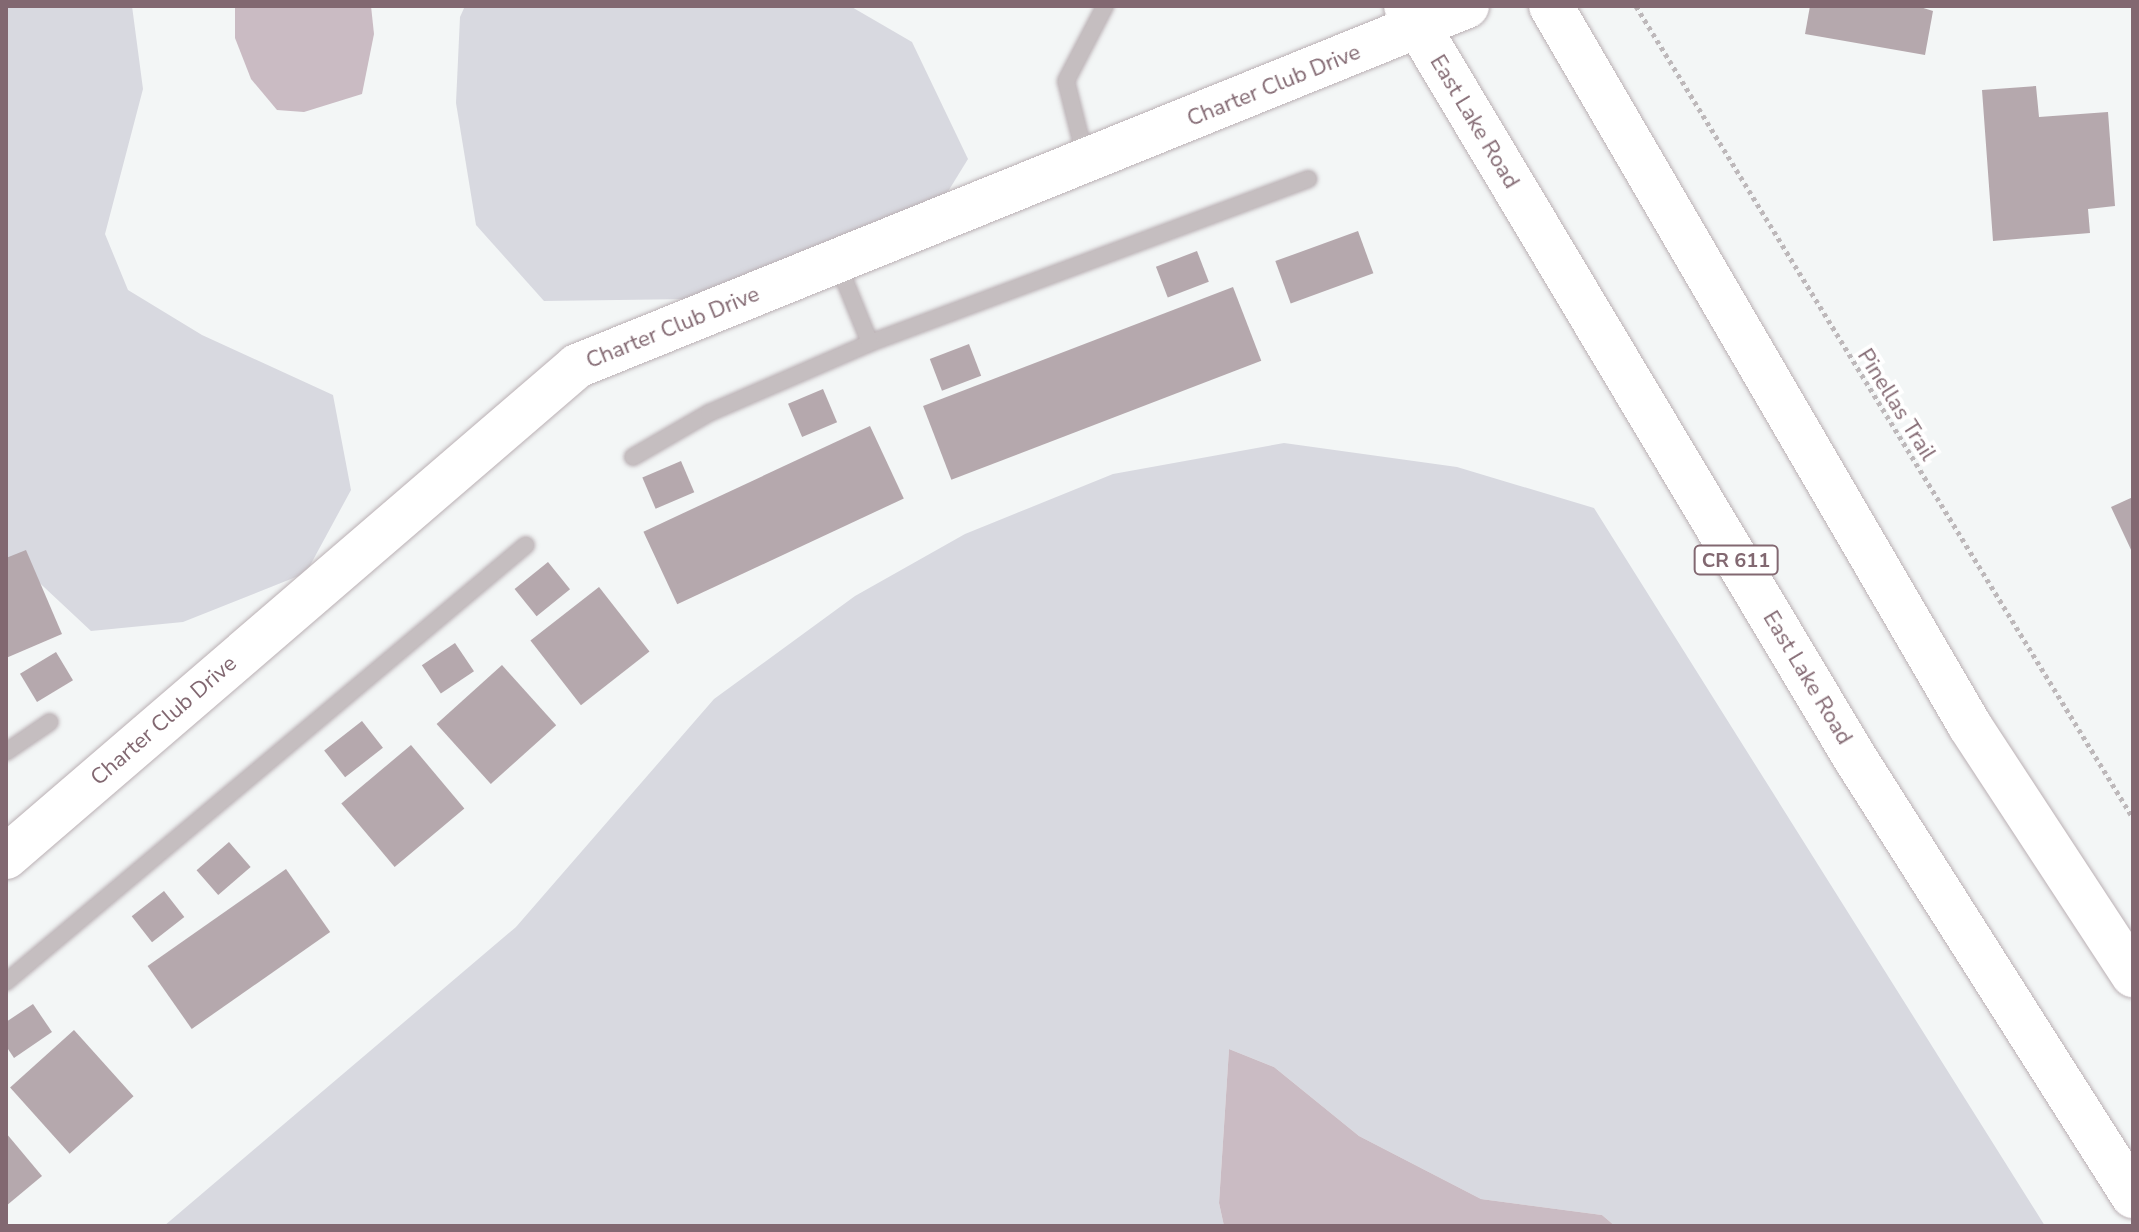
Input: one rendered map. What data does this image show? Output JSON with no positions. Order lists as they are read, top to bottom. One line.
{"streets":{"main road":["Charter Club Drive","East Lake Road","CR 611"],"path":["Pinellas Trail"]},"crossings":[["Charter Club Drive","East Lake Road"]]}
